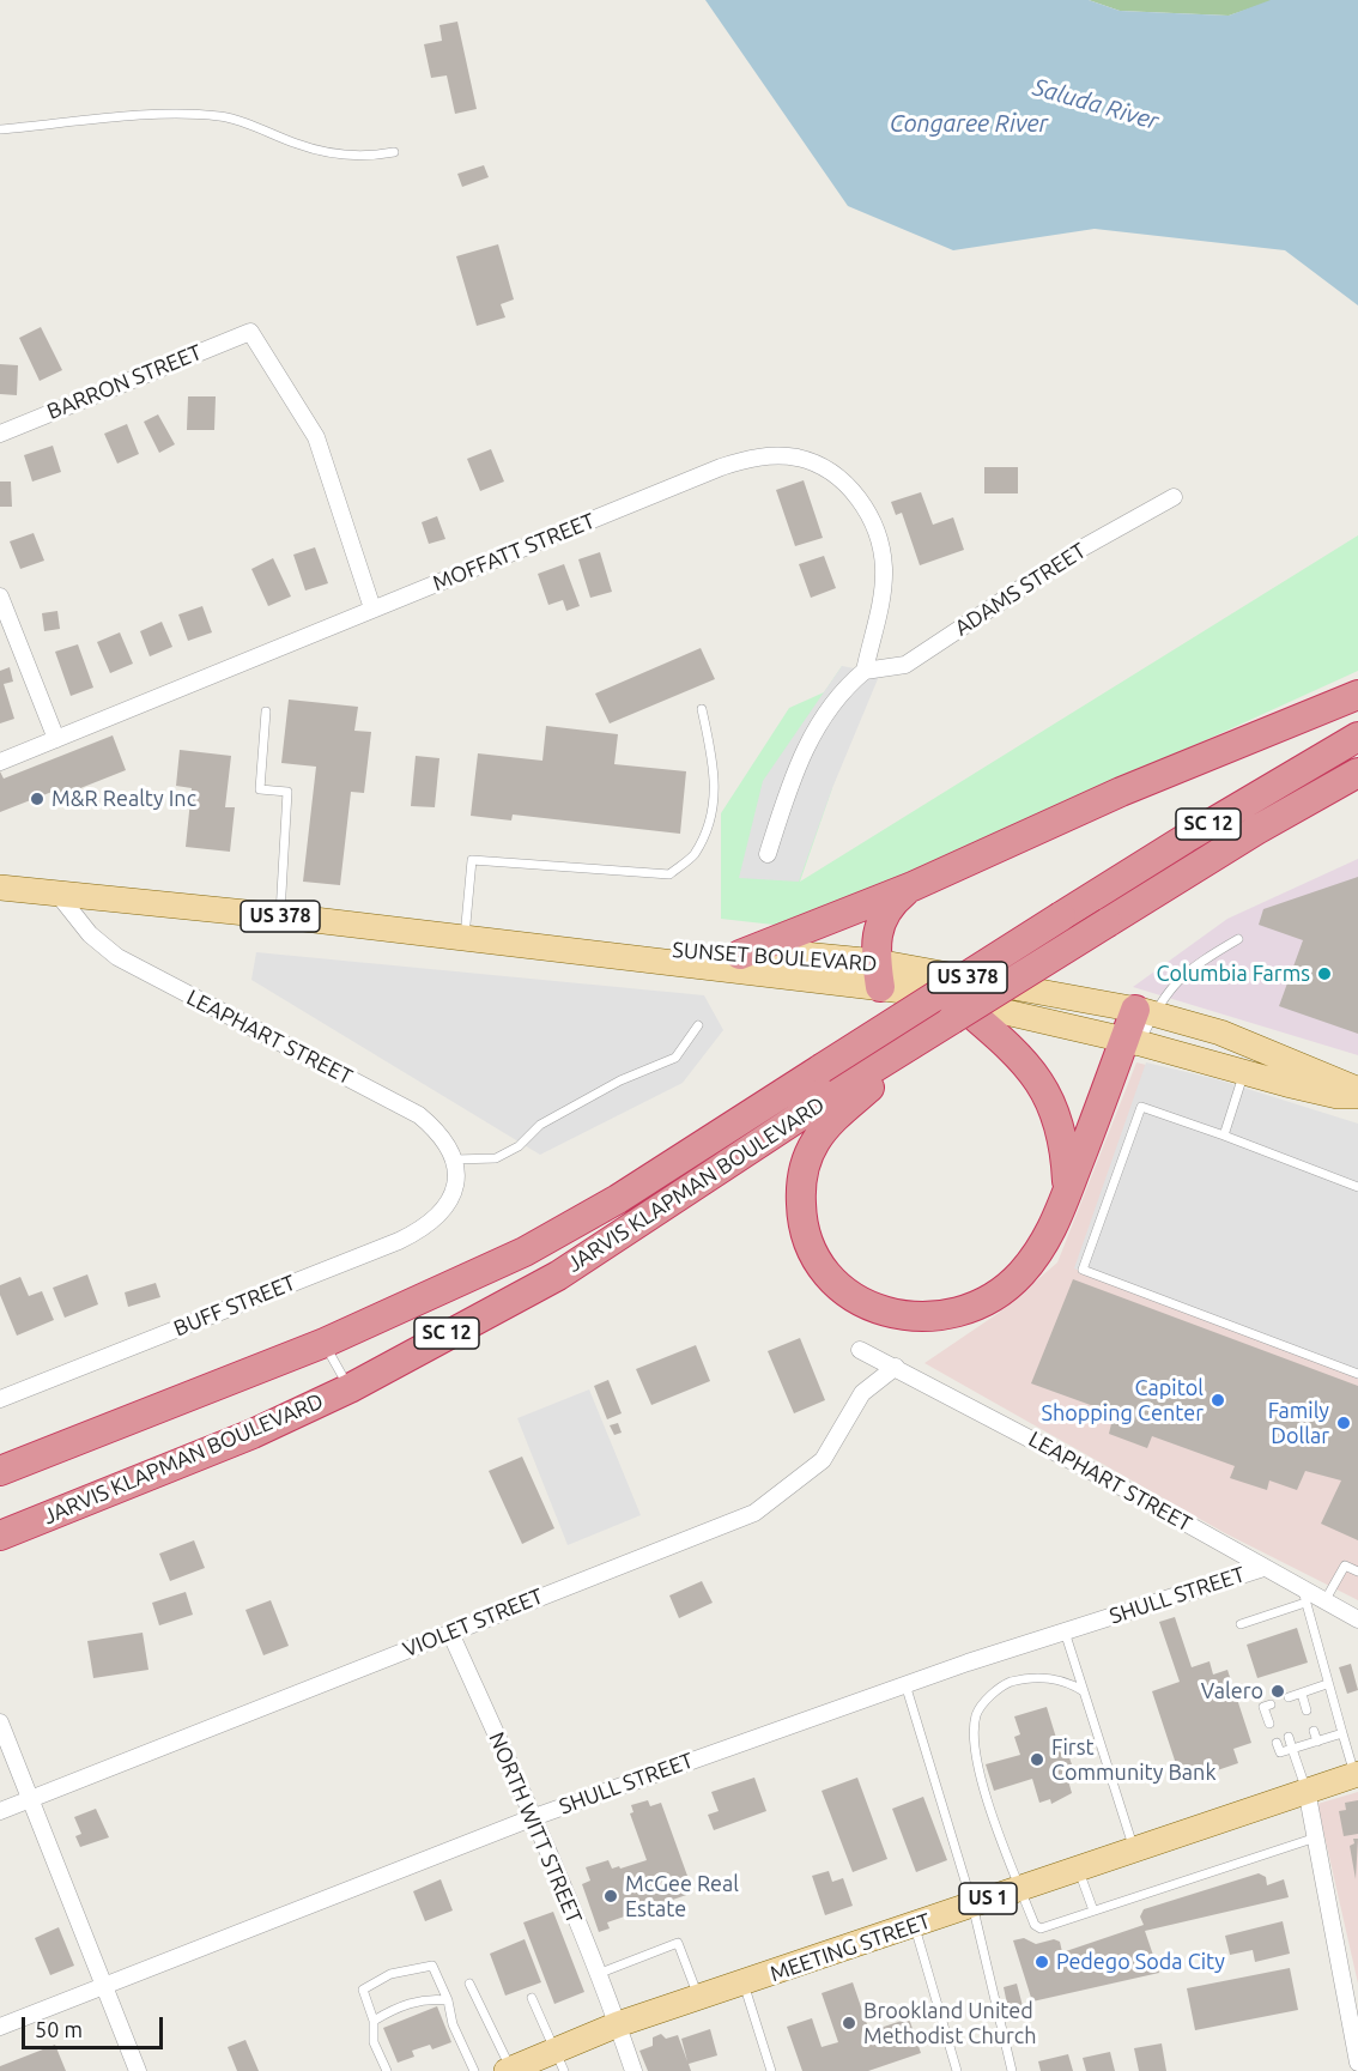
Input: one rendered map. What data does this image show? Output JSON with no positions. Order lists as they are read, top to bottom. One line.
{"streets":{"highway":["SC 12","JARVIS KLAPMAN BOULEVARD"],"main road":["US 378","SUNSET BOULEVARD","US 1","MEETING STREET"],"street":["BARRON STREET","MOFFATT STREET","ADAMS STREET","LEAPHART STREET","BUFF STREET","SHULL STREET","VIOLET STREET","NORTH WITT STREET"]},"crossings":[["BARRON STREET","MOFFATT STREET"],["MOFFATT STREET","ADAMS STREET"],["SC 12","SUNSET BOULEVARD"],["SUNSET BOULEVARD","LEAPHART STREET"],["LEAPHART STREET","BUFF STREET"],["LEAPHART STREET","SHULL STREET"],["LEAPHART STREET","VIOLET STREET"],["SHULL STREET","NORTH WITT STREET"],["VIOLET STREET","NORTH WITT STREET"],["NORTH WITT STREET","MEETING STREET"]],"water":["Saluda River","Congaree River"],"places":["M&R Realty Inc","Columbia Farms","Capitol Shopping Center","Family Dollar","Valero","First Community Bank","McGee Real Estate","Pedego Soda City","Brookland United Methodist Church"],"scale_bar":"50 m"}
